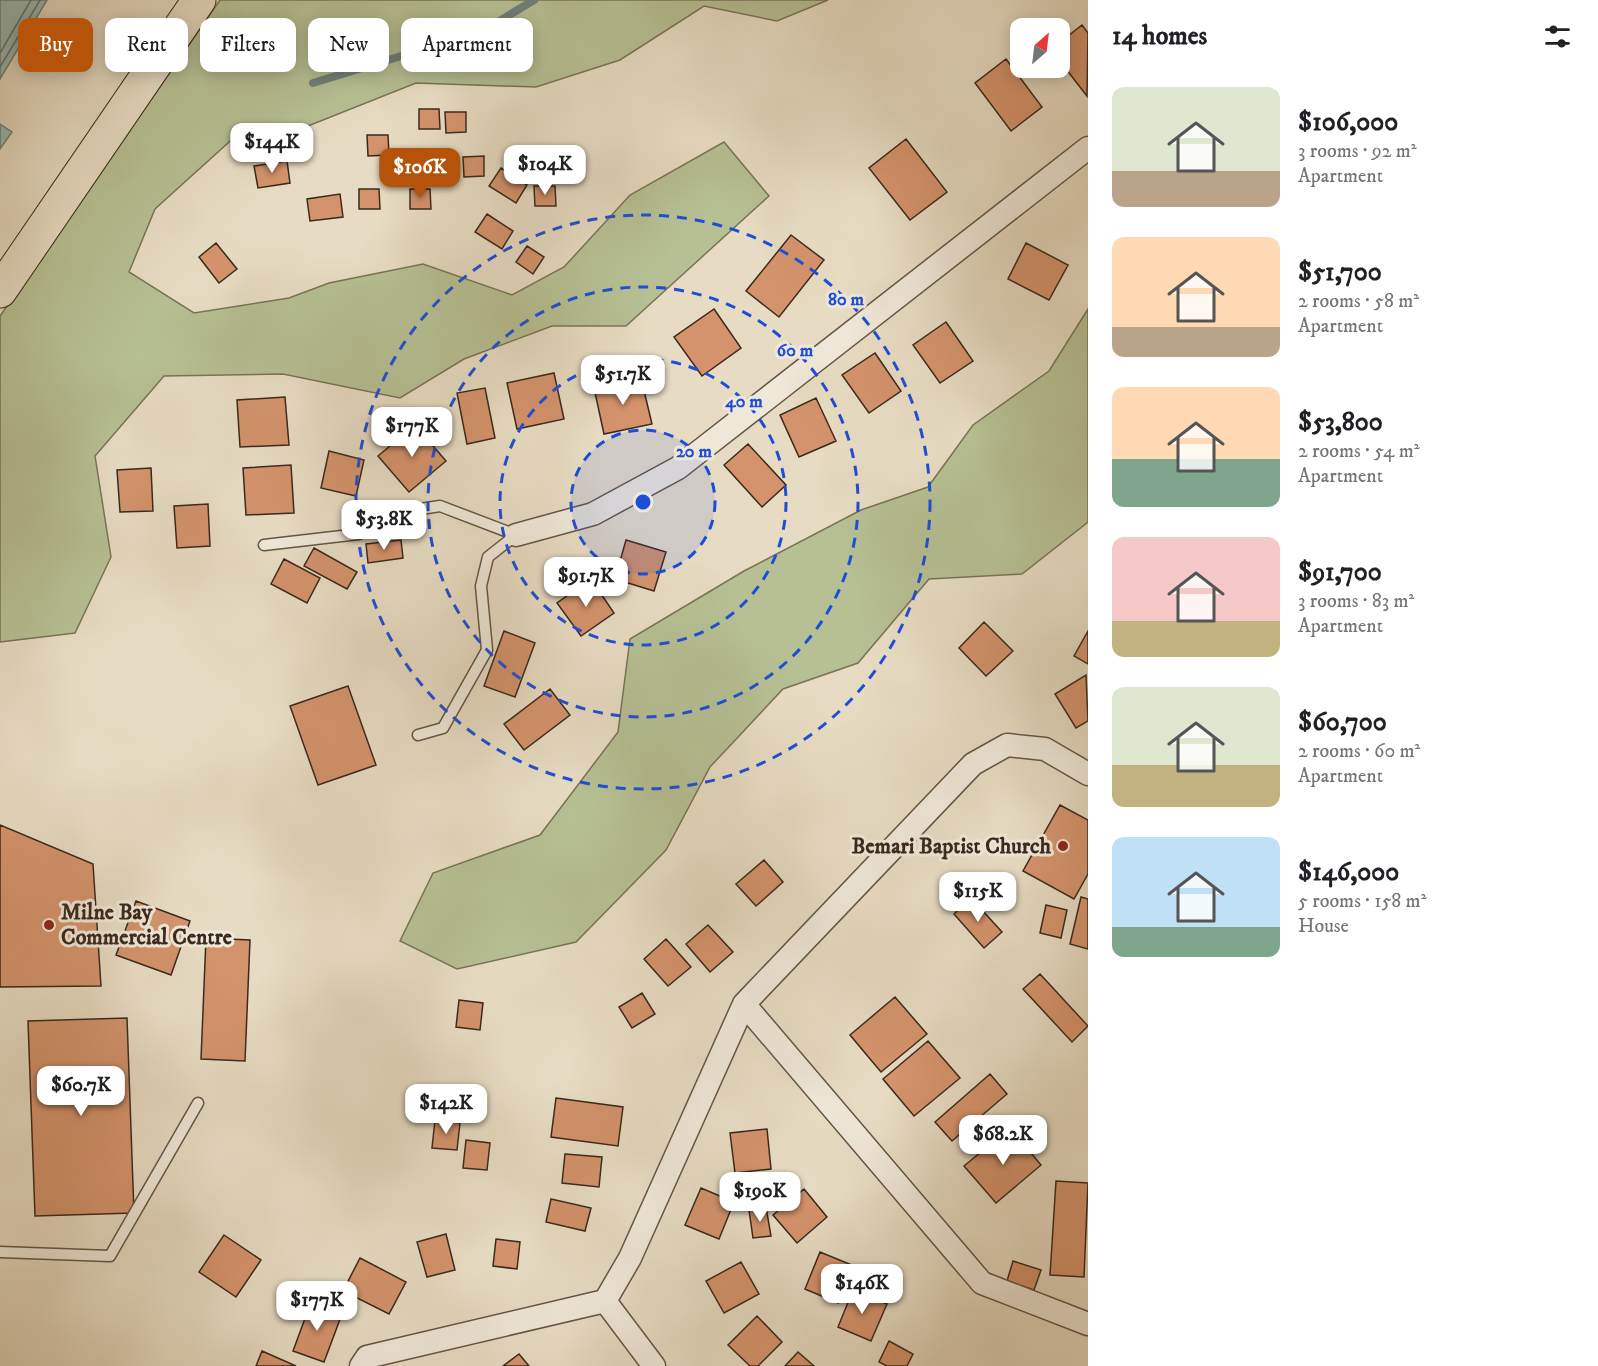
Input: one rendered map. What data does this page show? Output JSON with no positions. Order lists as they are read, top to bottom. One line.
{"places":["Bemari Baptist Church","Milne Bay Commercial Centre"],"north":"top right","page":{"heading":"14 homes","chip":["Buy","Rent","Filters","New","Apartment"],"list":[{"name":"$106,000","note":"3 rooms · 92 m² · Apartment"},{"name":"$51,700","note":"2 rooms · 58 m² · Apartment"},{"name":"$53,800","note":"2 rooms · 54 m² · Apartment"},{"name":"$91,700","note":"3 rooms · 83 m² · Apartment"},{"name":"$60,700","note":"2 rooms · 60 m² · Apartment"},{"name":"$146,000","note":"5 rooms · 158 m² · House"}],"price":["$144K","$104K","$106K","$51.7K","$177K","$53.8K","$91.7K","$115K","$60.7K","$142K","$68.2K","$190K","$146K","$177K"]},"rings":["80 m","60 m","40 m","20 m"]}
